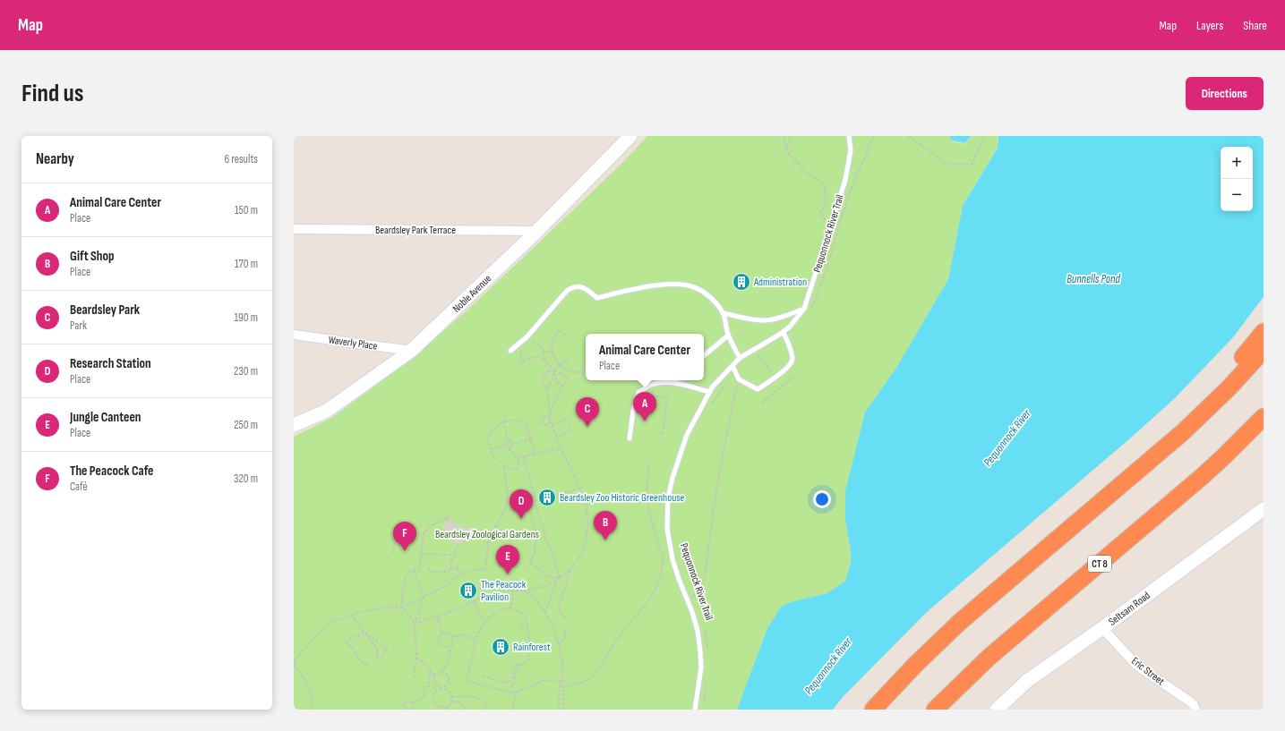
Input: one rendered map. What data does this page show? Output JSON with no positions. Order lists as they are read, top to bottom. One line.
{"streets":{"highway":["CT 8"],"main road":["Noble Avenue","Seltsam Road"],"street":["Beardsley Park Terrace","Waverly Place","Eric Street"],"path":["Pequonnock River Trail"]},"crossings":[["Beardsley Park Terrace","Noble Avenue"],["Noble Avenue","Waverly Place"],["Seltsam Road","Eric Street"]],"water":["Bunnells Pond","Pequonnock River"],"parks":["Beardsley Zoological Gardens"],"places":{"building":["Administration","Beardsley Zoo Historic Greenhouse","The Peacock Pavilion","Rainforest"]},"page":{"header":"Map","nav":["Map","Layers","Share"],"buttons":"Directions","title":"Find us","heading":["Nearby","6 results"],"map_buttons":["+","−"],"list":[{"mark":"A","name":"Animal Care Center","note":"Place","value":"150 m"},{"mark":"B","name":"Gift Shop","note":"Place","value":"170 m"},{"mark":"C","name":"Beardsley Park","note":"Park","value":"190 m"},{"mark":"D","name":"Research Station","note":"Place","value":"230 m"},{"mark":"E","name":"Jungle Canteen","note":"Place","value":"250 m"},{"mark":"F","name":"The Peacock Cafe","note":"Café","value":"320 m"}],"popup":["Animal Care Center","Place"],"pins":["A","C","D","B","F","E"]}}
